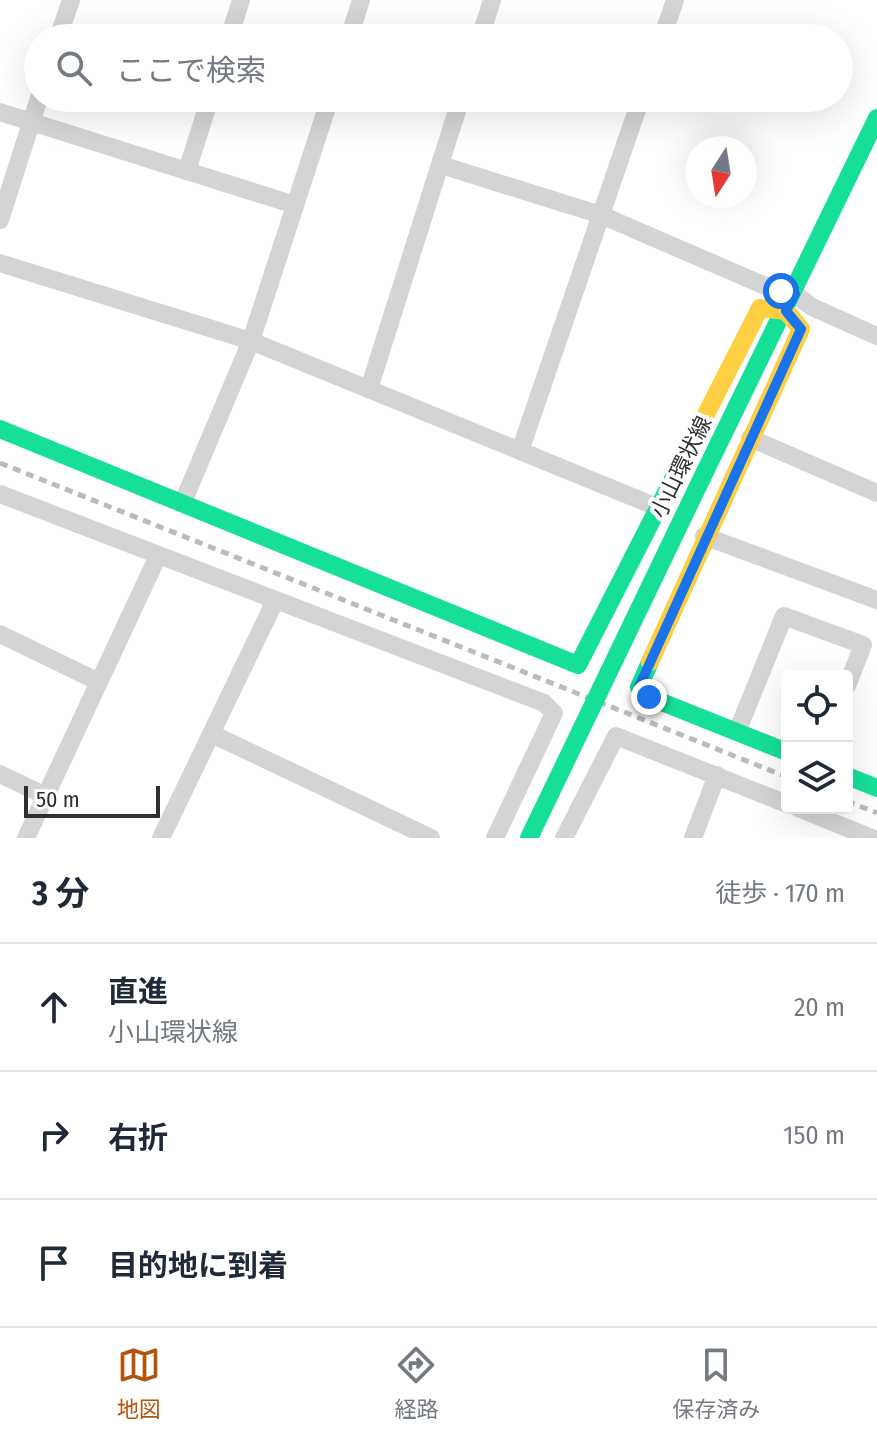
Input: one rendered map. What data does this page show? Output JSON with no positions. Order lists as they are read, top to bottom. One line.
{"streets":{"street":["小山環状線"]},"scale_bar":"50 m","north":"bottom","page":{"search":"ここで検索","scale":"50 m","heading":["3 分","徒歩 · 170 m"],"list":[["直進","小山環状線","20 m"],["右折","150 m"],"目的地に到着"],"nav":["地図","経路","保存済み"]}}
